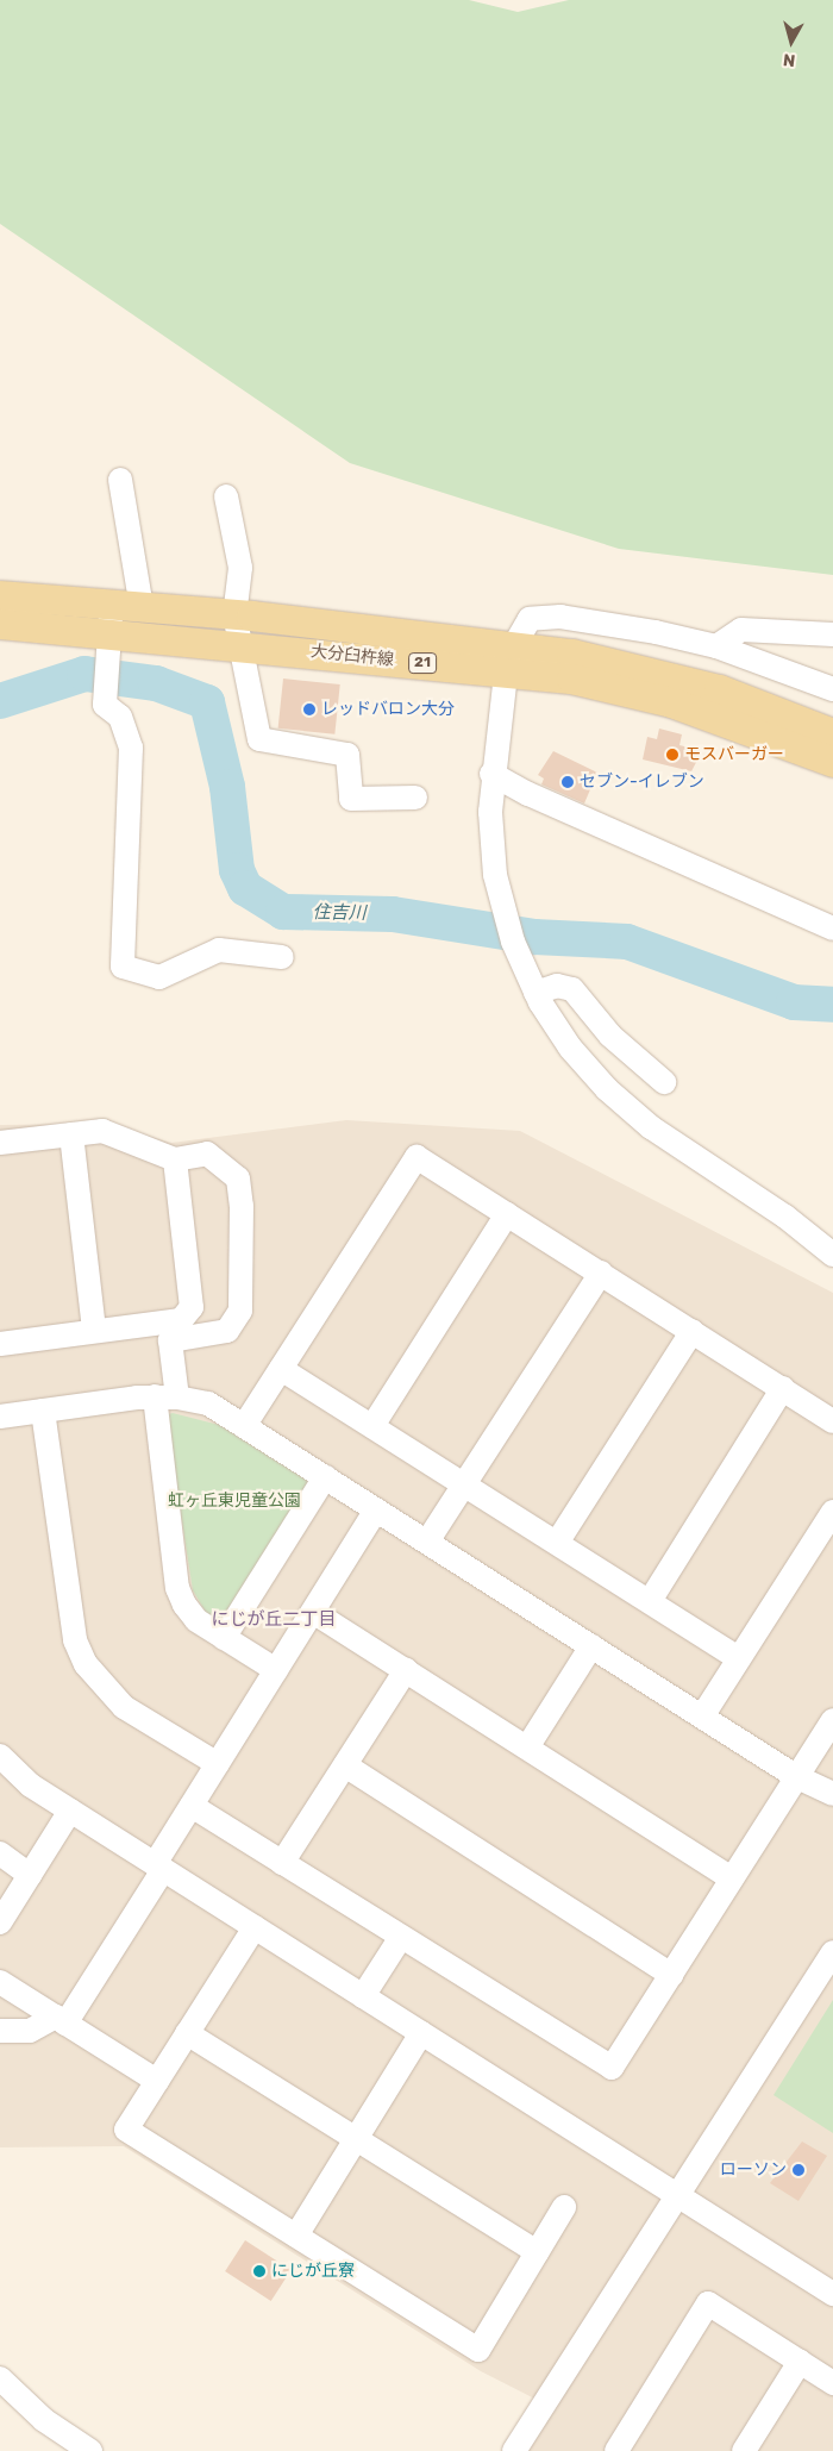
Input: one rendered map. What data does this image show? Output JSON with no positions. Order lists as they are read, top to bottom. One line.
{"streets":{"main road":["大分臼杵線","21"]},"districts":["にじが丘二丁目"],"water":["住吉川"],"parks":["虹ヶ丘東児童公園"],"places":["レッドバロン大分","モスバーガー","セブン-イレブン","ローソン","にじが丘寮"],"north":"bottom"}
